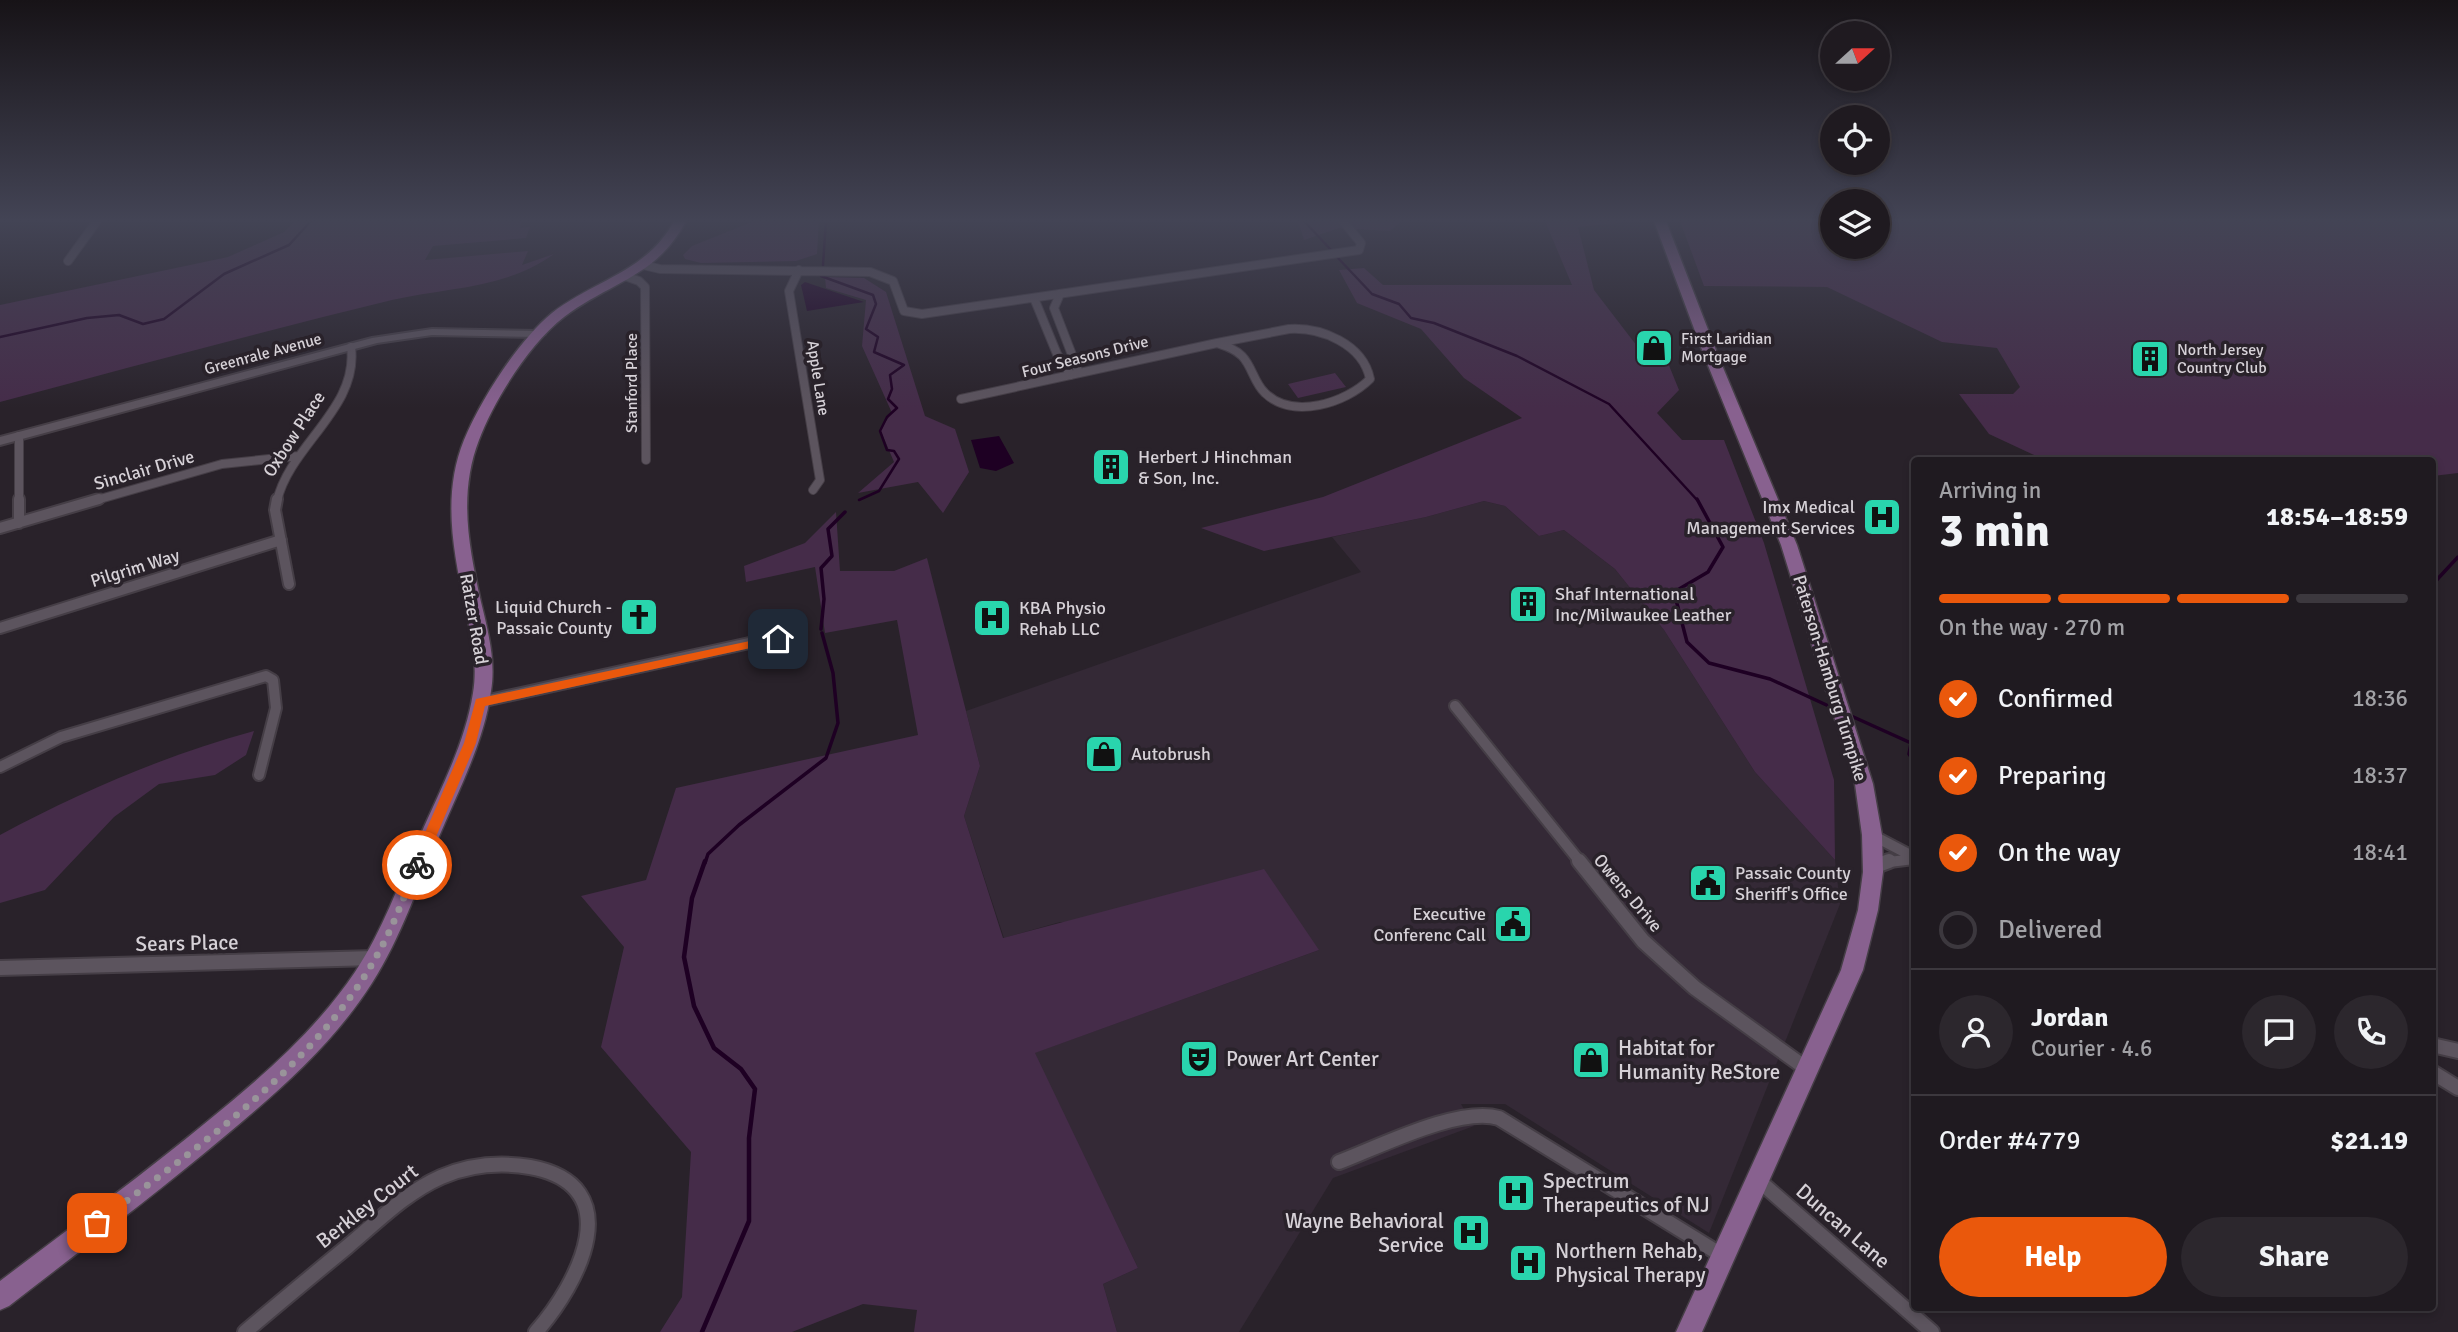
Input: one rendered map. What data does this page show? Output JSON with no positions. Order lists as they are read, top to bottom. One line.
{"streets":{"main road":["Ratzer Road","Paterson-Hamburg Turnpike"],"street":["Greenrale Avenue","Four Seasons Drive","Apple Lane","Stanford Place","Oxbow Place","Sinclair Drive","Pilgrim Way","Owens Drive","Sears Place","Berkley Court","Duncan Lane"]},"crossings":[["Greenrale Avenue","Oxbow Place"],["Greenrale Avenue","Ratzer Road"],["Oxbow Place","Sinclair Drive"],["Oxbow Place","Pilgrim Way"],["Ratzer Road","Sears Place"],["Paterson-Hamburg Turnpike","Owens Drive"],["Paterson-Hamburg Turnpike","Duncan Lane"]],"places":{"shop":["First Laridian Mortgage","Autobrush","Habitat for Humanity ReStore"],"building":["North Jersey Country Club","Herbert J Hinchman & Son, Inc.","Shaf International Inc/Milwaukee Leather"],"hospital":["Imx Medical Management Services","KBA Physio Rehab LLC","Spectrum Therapeutics of NJ","Wayne Behavioral Service","Northern Rehab, Physical Therapy"],"church":["Liquid Church - Passaic County"],"public building":["Passaic County Sheriff's Office","Executive Conferenc Call"],"theatre":["Power Art Center"]},"north":"right","page":{"heading":["3 min","Arriving in","18:54–18:59"],"panel":["Jordan","Courier · 4.6","Order #4779","$21.19"],"bar":"On the way · 270 m","list":[["Confirmed","18:36"],["Preparing","18:37"],["On the way","18:41"],"Delivered"],"buttons":["Help","Share"]}}
